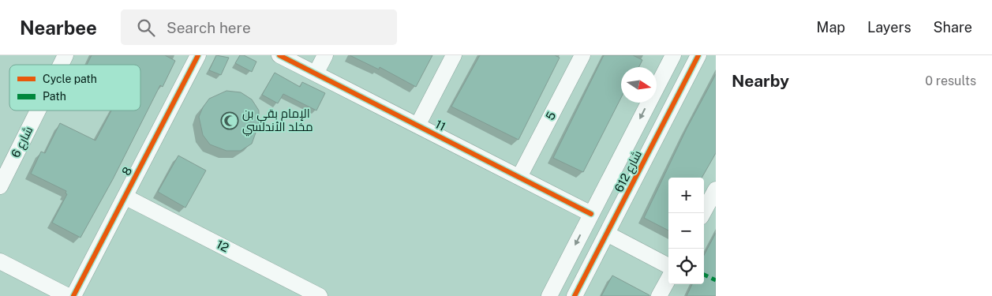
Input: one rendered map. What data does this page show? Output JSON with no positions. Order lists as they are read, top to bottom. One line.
{"streets":{"street":["5","11","شارع 6","8","شارع 612","12"]},"crossings":[["5","11"],["11","شارع 612"],["8","12"]],"places":{"mosque":["الإمام بقي بن مخلد الأندلسي"]},"legend":["Cycle path","Path"],"north":"right","page":{"header":"Nearbee","search":"Search here","nav":["Map","Layers","Share"],"heading":["Nearby","0 results"],"map_buttons":["+","−"]}}
